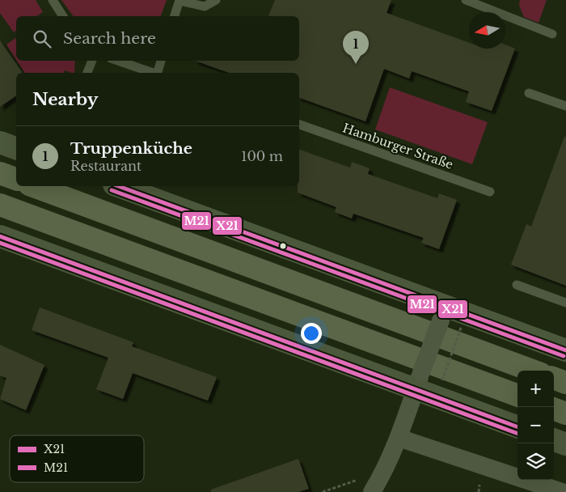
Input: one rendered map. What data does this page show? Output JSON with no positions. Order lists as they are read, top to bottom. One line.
{"streets":{"lane":["Hamburger Straße"]},"lines":["transit line X21","transit line M21"],"legend":["X21","M21"],"north":"left","page":{"search":"Search here","pins":"1","heading":"Nearby","list":[{"mark":"1","name":"Truppenküche","note":"Restaurant","value":"100 m"}],"map_buttons":["+","−"]}}
